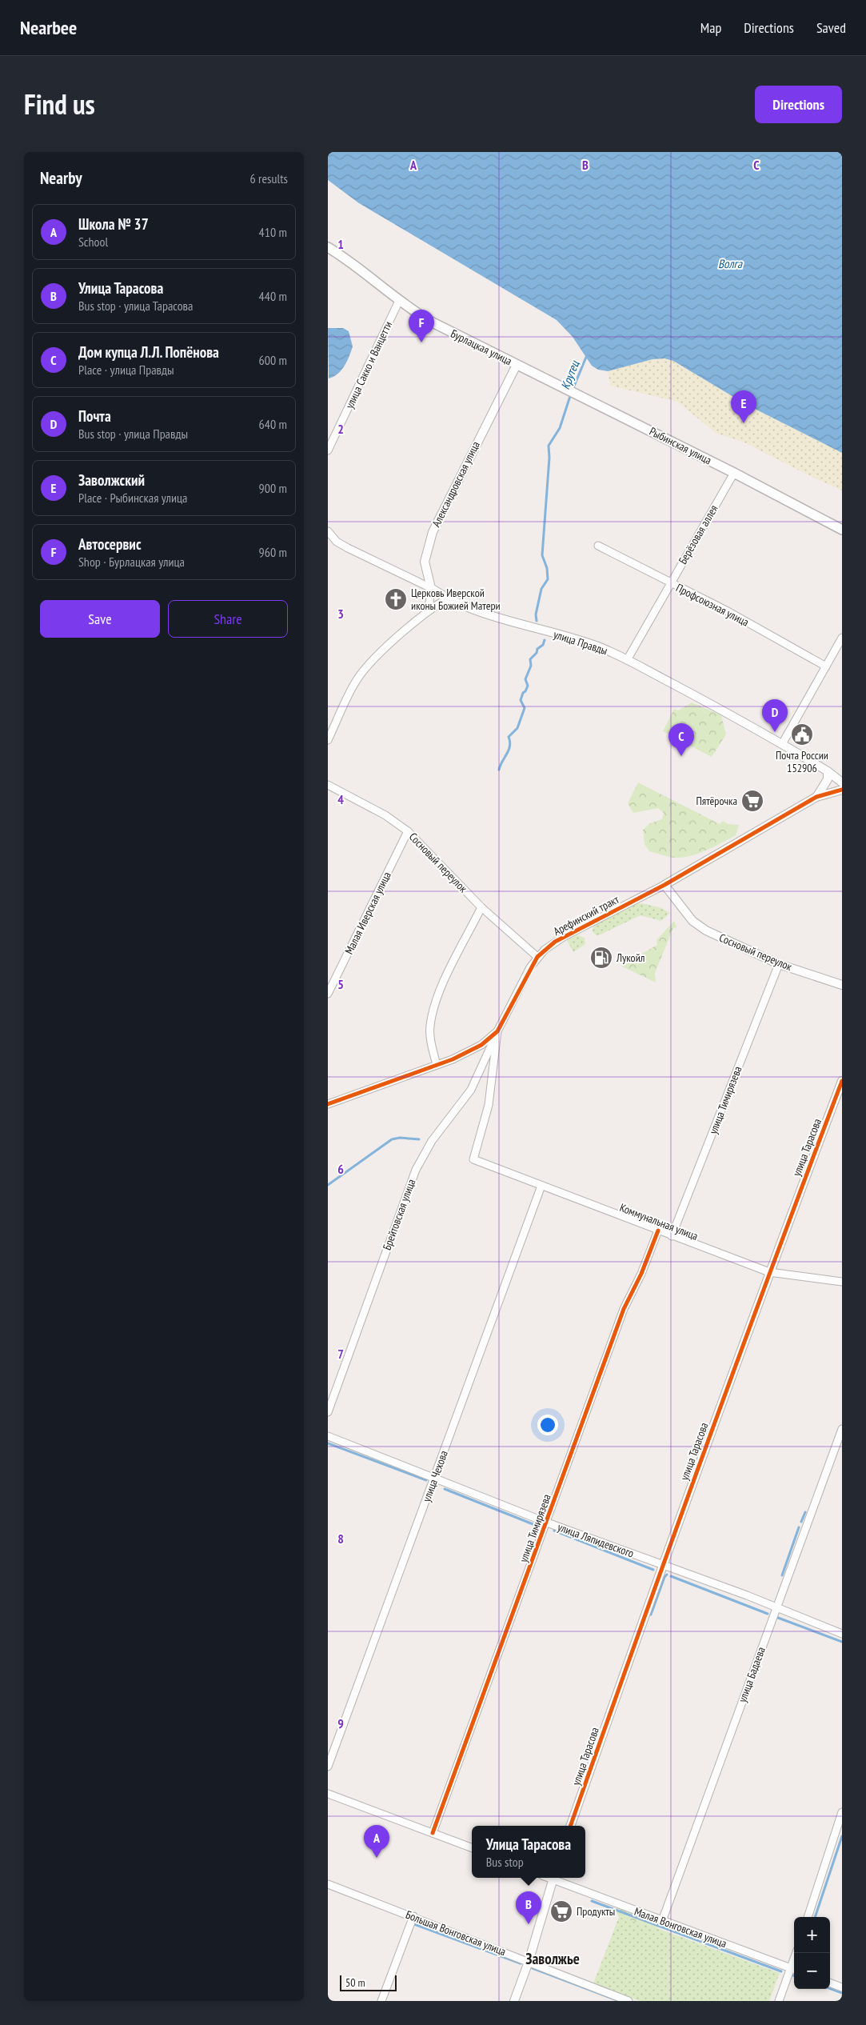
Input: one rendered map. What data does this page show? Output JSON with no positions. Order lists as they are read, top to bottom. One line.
{"streets":{"main road":["Бурлацкая улица","Рыбинская улица"],"street":["улица Сакко и Ванцетти","Александровская улица","Берёзовая аллея","Профсоюзная улица","улица Правды","Сосновый переулок","Малая Иверская улица","Арефинский тракт","улица Тимирязева","улица Тарасова","Брейтовская улица","Коммунальная улица","улица Чехова","улица Ляпидевского","улица Бадаева","Малая Вонговская улица","Большая Вонговская улица"]},"crossings":[["Бурлацкая улица","улица Сакко и Ванцетти"],["Бурлацкая улица","Рыбинская улица"],["Бурлацкая улица","Александровская улица"],["Рыбинская улица","Александровская улица"],["Рыбинская улица","Берёзовая аллея"],["Александровская улица","улица Правды"],["Берёзовая аллея","Профсоюзная улица"],["Берёзовая аллея","улица Правды"],["Сосновый переулок","Малая Иверская улица"],["Сосновый переулок","Арефинский тракт"],["Сосновый переулок","улица Тимирязева"],["Арефинский тракт","Брейтовская улица"],["Арефинский тракт","Коммунальная улица"],["улица Тимирязева","Коммунальная улица"],["улица Тимирязева","улица Ляпидевского"],["улица Тарасова","Коммунальная улица"],["улица Тарасова","улица Ляпидевского"],["Брейтовская улица","Коммунальная улица"],["Коммунальная улица","улица Чехова"],["улица Чехова","улица Ляпидевского"],["улица Ляпидевского","улица Бадаева"],["улица Бадаева","Малая Вонговская улица"]],"districts":["Заволжье"],"water":["Волга","Крутец"],"places":{"church":["Церковь Иверской иконы Божией Матери"],"public building":["Почта России 152906"],"supermarket":["Пятёрочка","Продукты"],"fuel station":["Лукойл"]},"scale_bar":"50 m","page":{"header":"Nearbee","nav":["Map","Directions","Saved"],"title":"Find us","buttons":["Directions",["Save","Share"]],"heading":["Nearby","6 results"],"list":[{"mark":"A","name":"Школа № 37","note":"School","value":"410 m"},{"mark":"B","name":"Улица Тарасова","note":"Bus stop · улица Тарасова","value":"440 m"},{"mark":"C","name":"Дом купца Л.Л. Попёнова","note":"Place · улица Правды","value":"600 m"},{"mark":"D","name":"Почта","note":"Bus stop · улица Правды","value":"640 m"},{"mark":"E","name":"Заволжский","note":"Place · Рыбинская улица","value":"900 m"},{"mark":"F","name":"Автосервис","note":"Shop · Бурлацкая улица","value":"960 m"}],"pins":["F","E","D","C","A","B"],"popup":["Улица Тарасова","Bus stop"],"map_buttons":["+","−"],"scale":"50 m"},"grid":{"columns":["A","B","C"],"rows":["1","2","3","4","5","6","7","8","9"]}}
